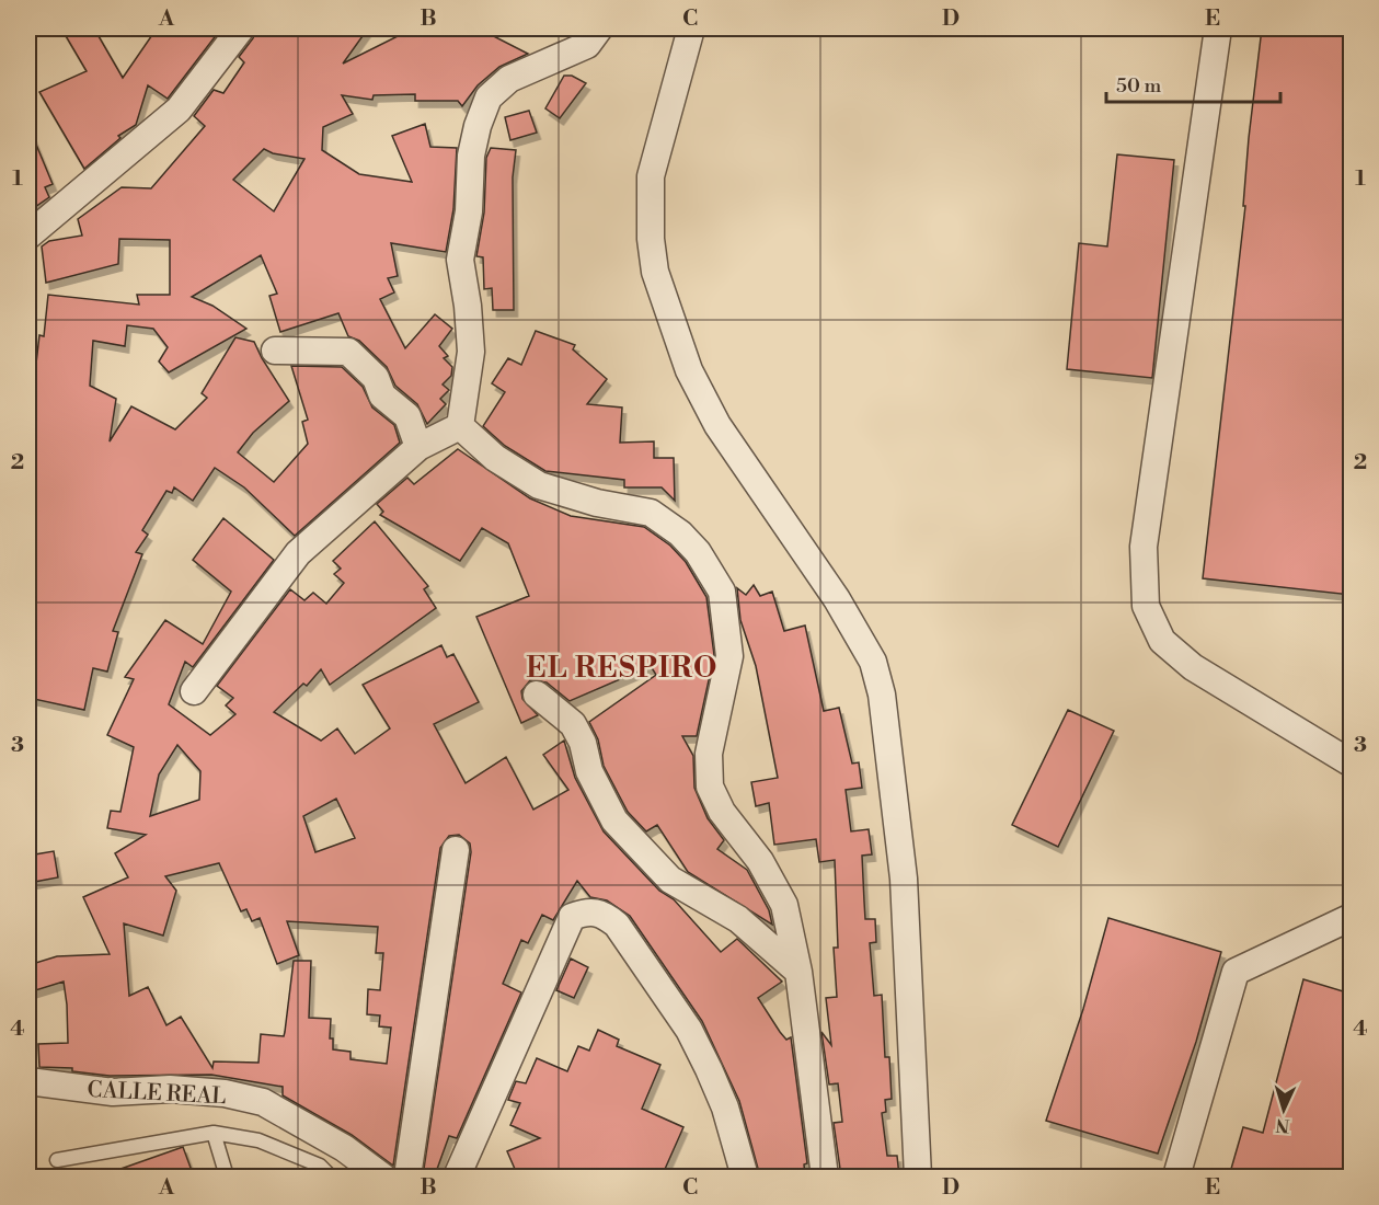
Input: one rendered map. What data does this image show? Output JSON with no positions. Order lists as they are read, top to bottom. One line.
{"streets":{"street":["CALLE REAL"]},"districts":["EL RESPIRO"],"scale_bar":"50 m","north":"bottom","grid":{"columns":["A","B","C","D","E"],"rows":["1","2","3","4"]}}
